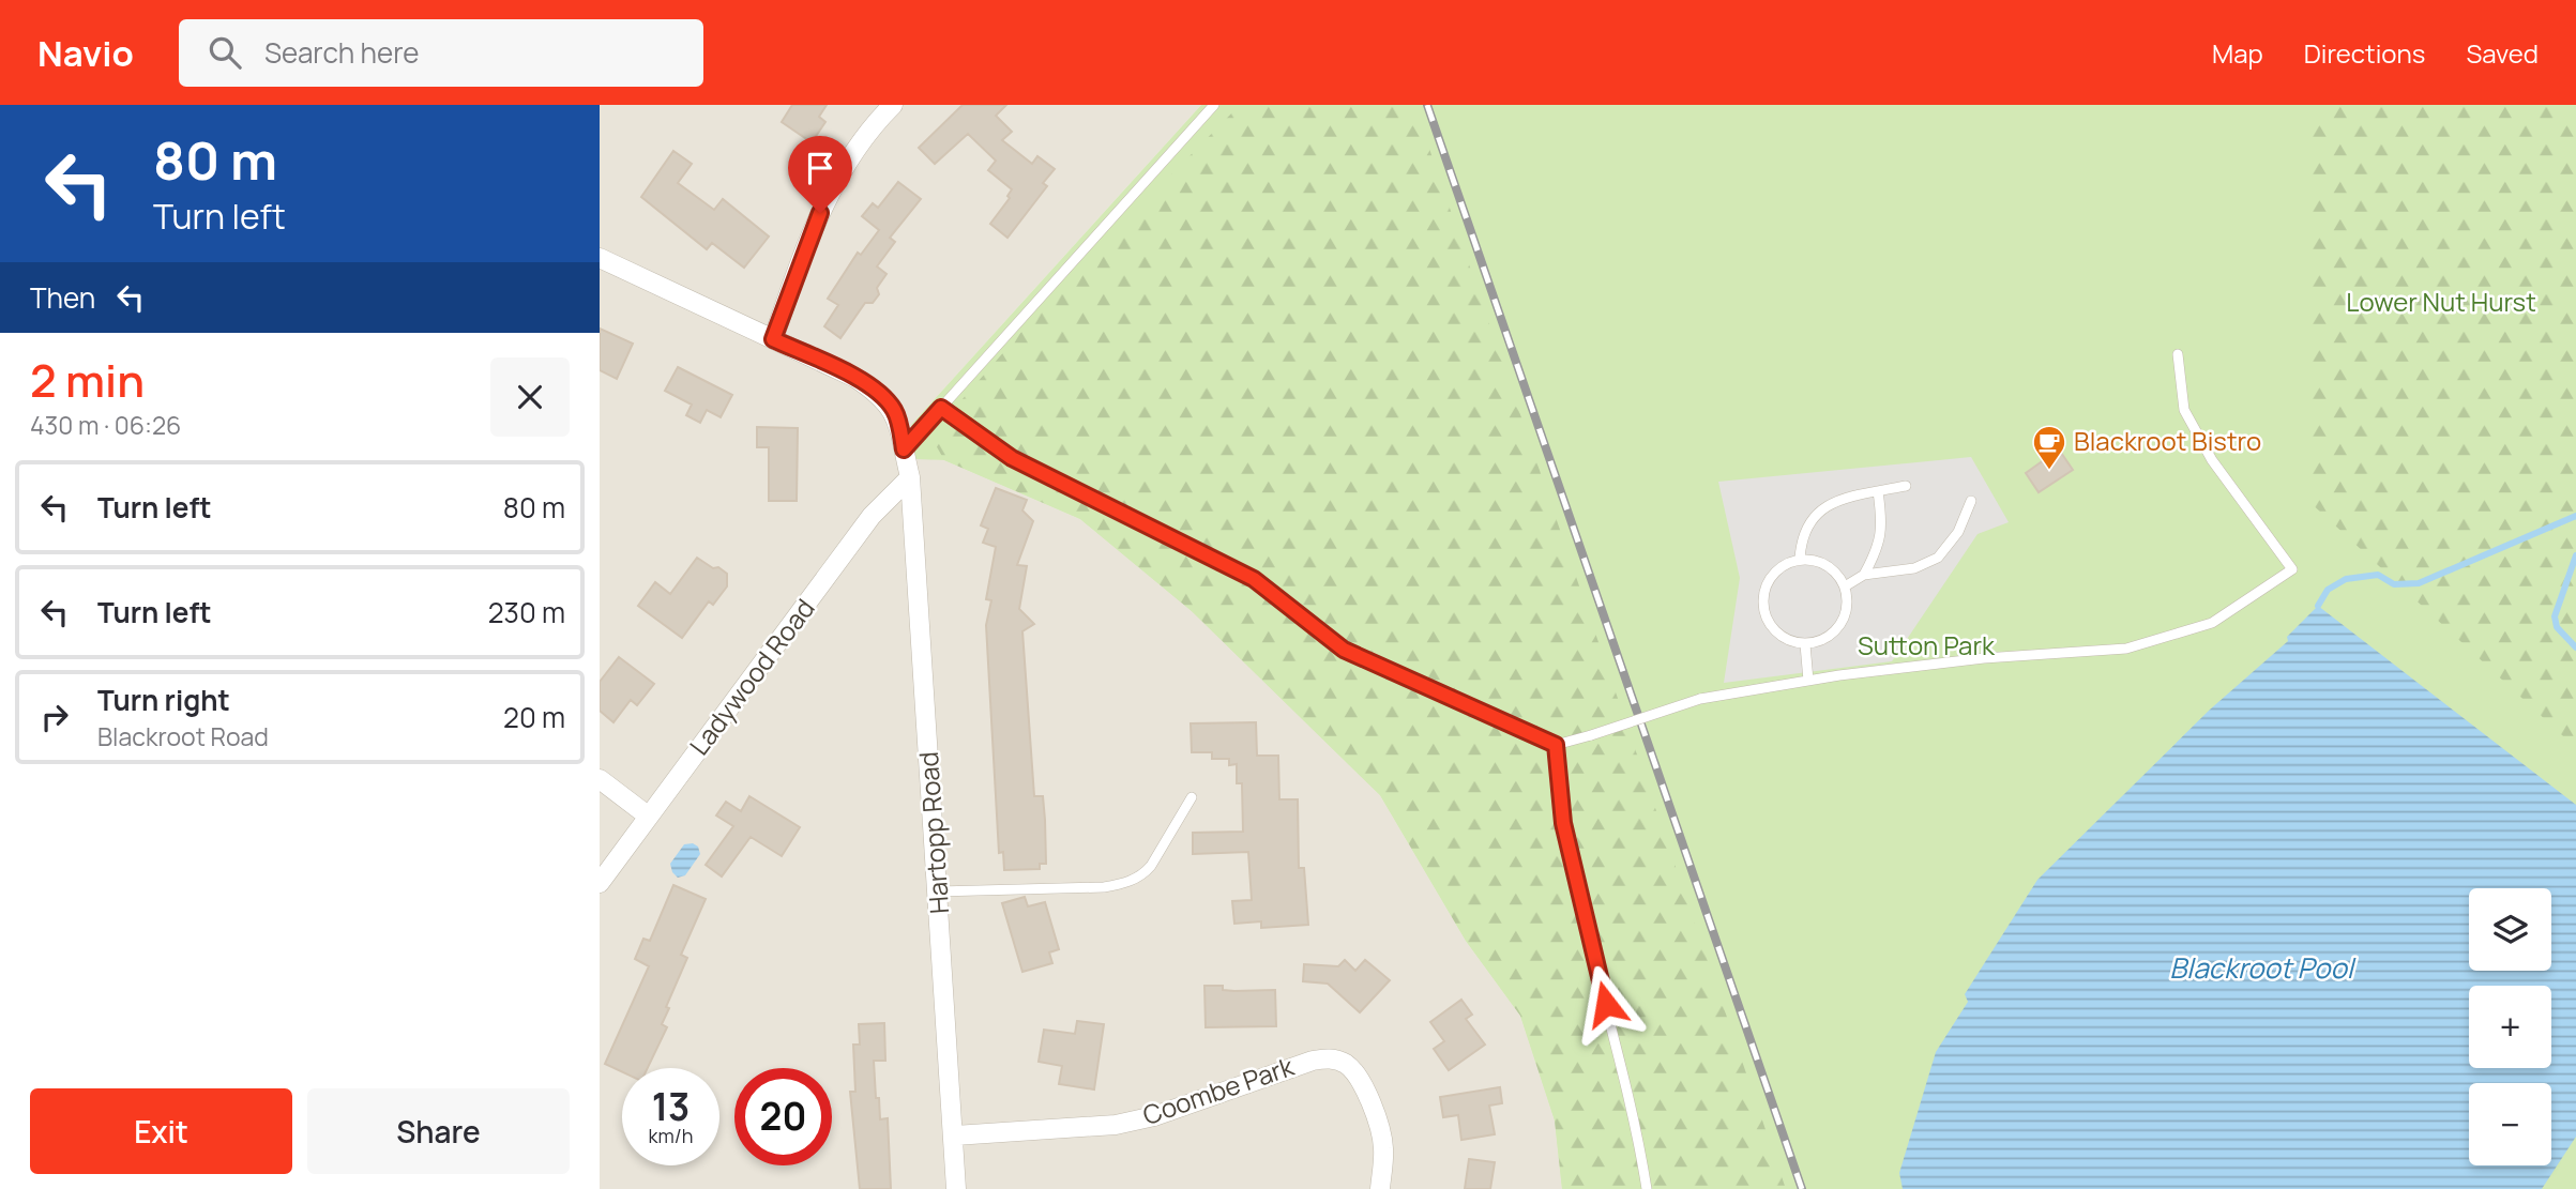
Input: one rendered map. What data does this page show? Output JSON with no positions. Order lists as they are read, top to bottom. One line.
{"streets":{"street":["Ladywood Road","Hartopp Road","Coombe Park"]},"crossings":[["Ladywood Road","Hartopp Road"],["Hartopp Road","Coombe Park"]],"water":["Blackroot Pool"],"parks":["Lower Nut Hurst","Sutton Park"],"places":{"cafe":["Blackroot Bistro"]},"page":{"header":"Navio","search":"Search here","nav":["Map","Directions","Saved"],"turn":["80 m","Turn left"],"then":"Then","heading":["2 min","430 m · 06:26"],"list":[{"name":"Turn left","value":"80 m"},{"name":"Turn left","value":"230 m"},{"name":"Turn right","note":"Blackroot Road","value":"20 m"}],"map_buttons":["+","−"],"speed":"13 km/h","limit":"20","buttons":["Exit","Share"]}}
